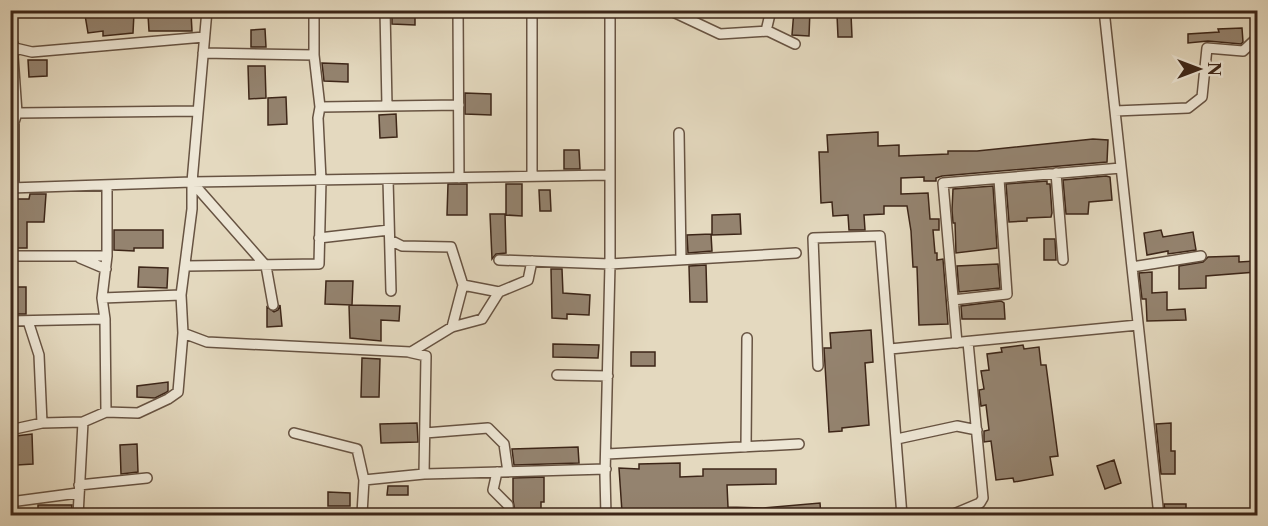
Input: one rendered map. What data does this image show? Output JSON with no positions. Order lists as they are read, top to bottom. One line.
{"north":"right"}
